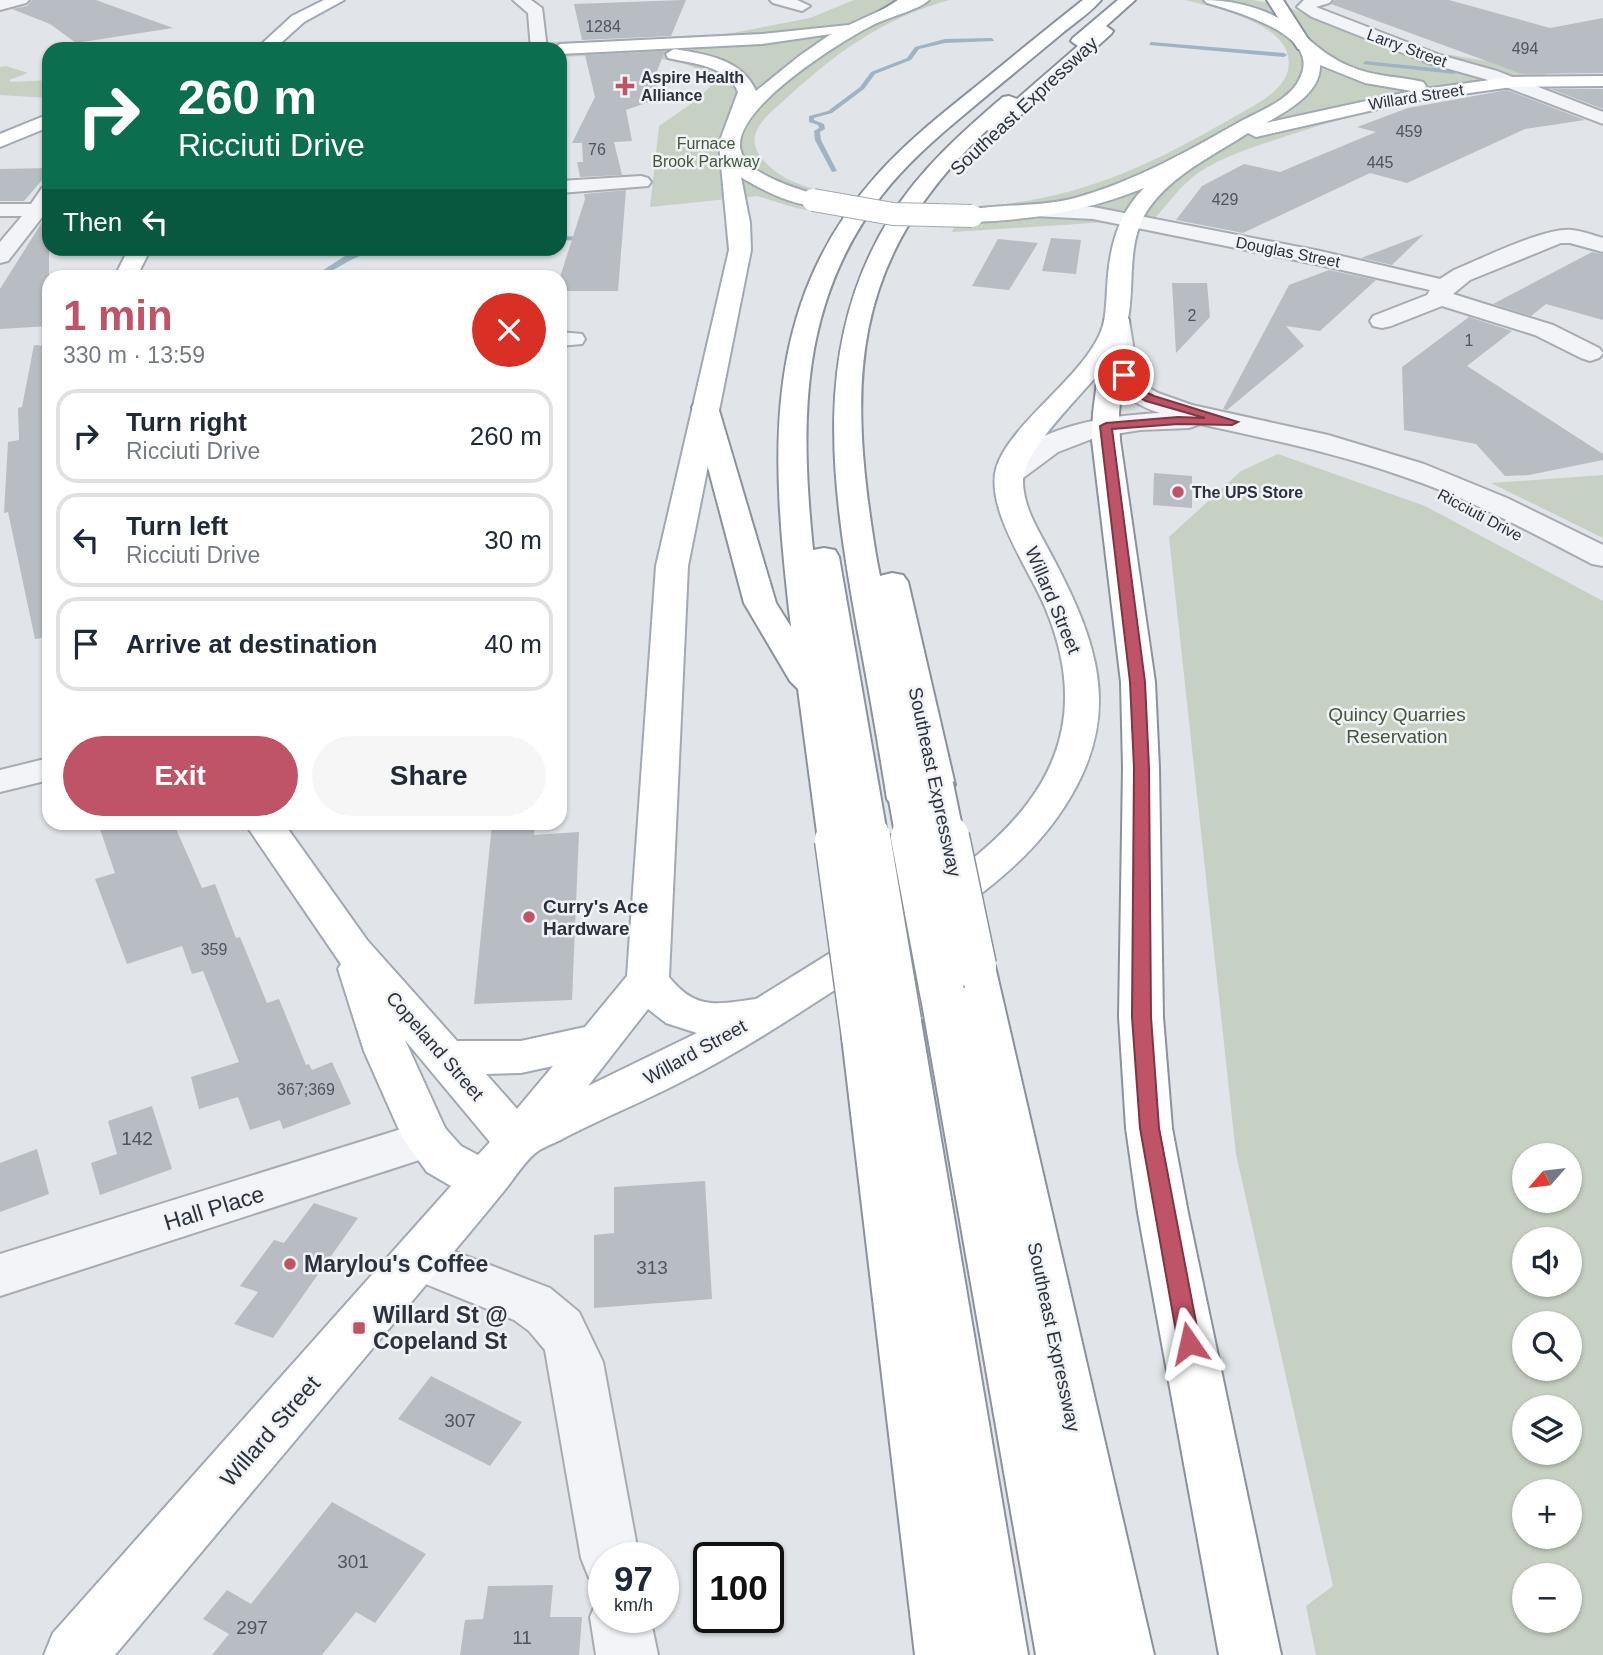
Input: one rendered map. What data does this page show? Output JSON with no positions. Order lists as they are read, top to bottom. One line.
{"streets":{"main road":["Willard Street","Southeast Expressway","Copeland Street"],"street":["Larry Street","Douglas Street","Ricciuti Drive","Hall Place"]},"crossings":[["Larry Street","Willard Street"],["Willard Street","Ricciuti Drive"],["Willard Street","Copeland Street"],["Copeland Street","Hall Place"]],"parks":["Furnace Brook Parkway","Quincy Quarries Reservation"],"places":{"health":["Aspire Health Alliance"],"other":["The UPS Store","Curry's Ace Hardware","Marylou's Coffee"],"transit":["Willard St @ Copeland St"]},"house_numbers":["1284","494","459","76","445","429","2","1","359","367;369","142","313","307","301","297","11"],"north":"bottom left","page":{"turn":["260 m","Ricciuti Drive"],"then":"Then","heading":["1 min","330 m · 13:59"],"list":[{"name":"Turn right","note":"Ricciuti Drive","value":"260 m"},{"name":"Turn left","note":"Ricciuti Drive","value":"30 m"},{"name":"Arrive at destination","value":"40 m"}],"buttons":["Exit","Share"],"map_buttons":["+","−"],"speed":"97 km/h","limit":"100"}}
